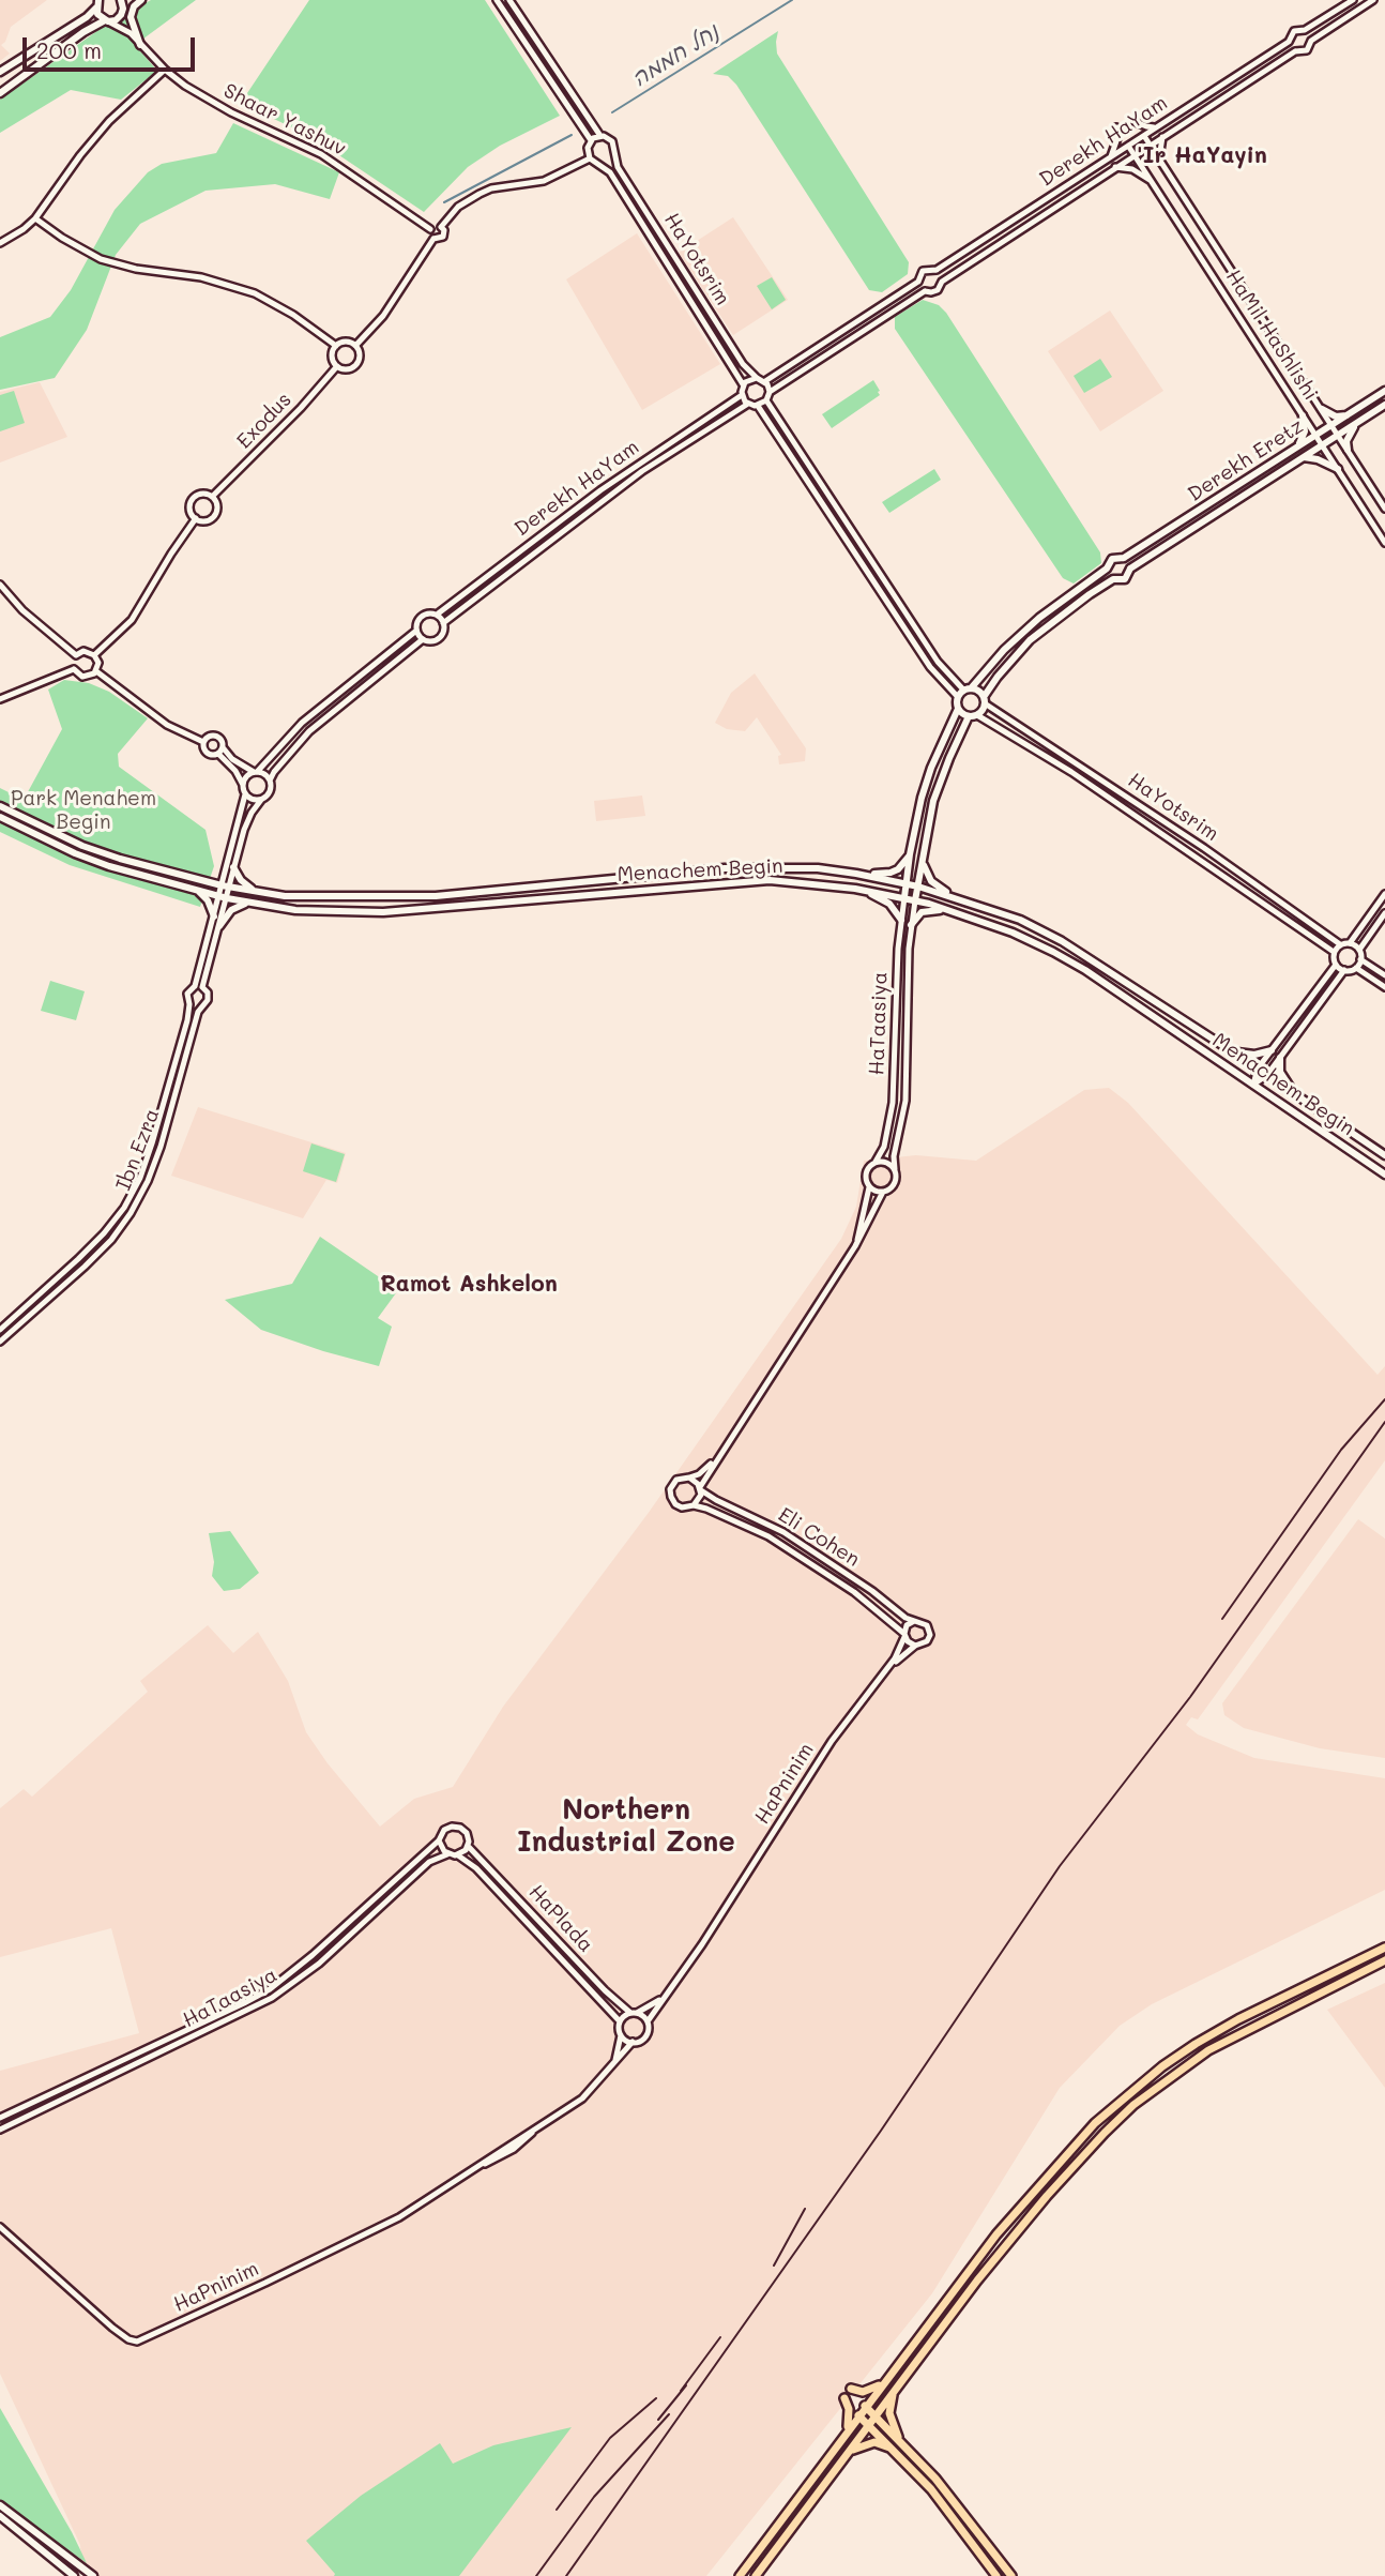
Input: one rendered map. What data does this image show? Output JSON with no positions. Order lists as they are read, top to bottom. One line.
{"streets":{"main road":["Derekh Eretz","Menachem Begin","HaTaasiya"],"street":["Shaar Yashuv","Derekh HaYam","HaYotsrim","HaMil HaShlishi","Exodus","Ibn Ezra","Eli Cohen","HaPninim","HaPlada"]},"crossings":[["Derekh HaYam","HaYotsrim"],["Derekh HaYam","HaMil HaShlishi"],["HaMil HaShlishi","Derekh Eretz"],["Menachem Begin","HaTaasiya"],["HaTaasiya","HaPlada"],["Eli Cohen","HaPninim"],["HaPninim","HaPlada"]],"districts":["'Ir HaYayin","Ramot Ashkelon","Northern Industrial Zone"],"water":["נחל חממה"],"parks":["Park Menahem Begin"],"scale_bar":"200 m"}
